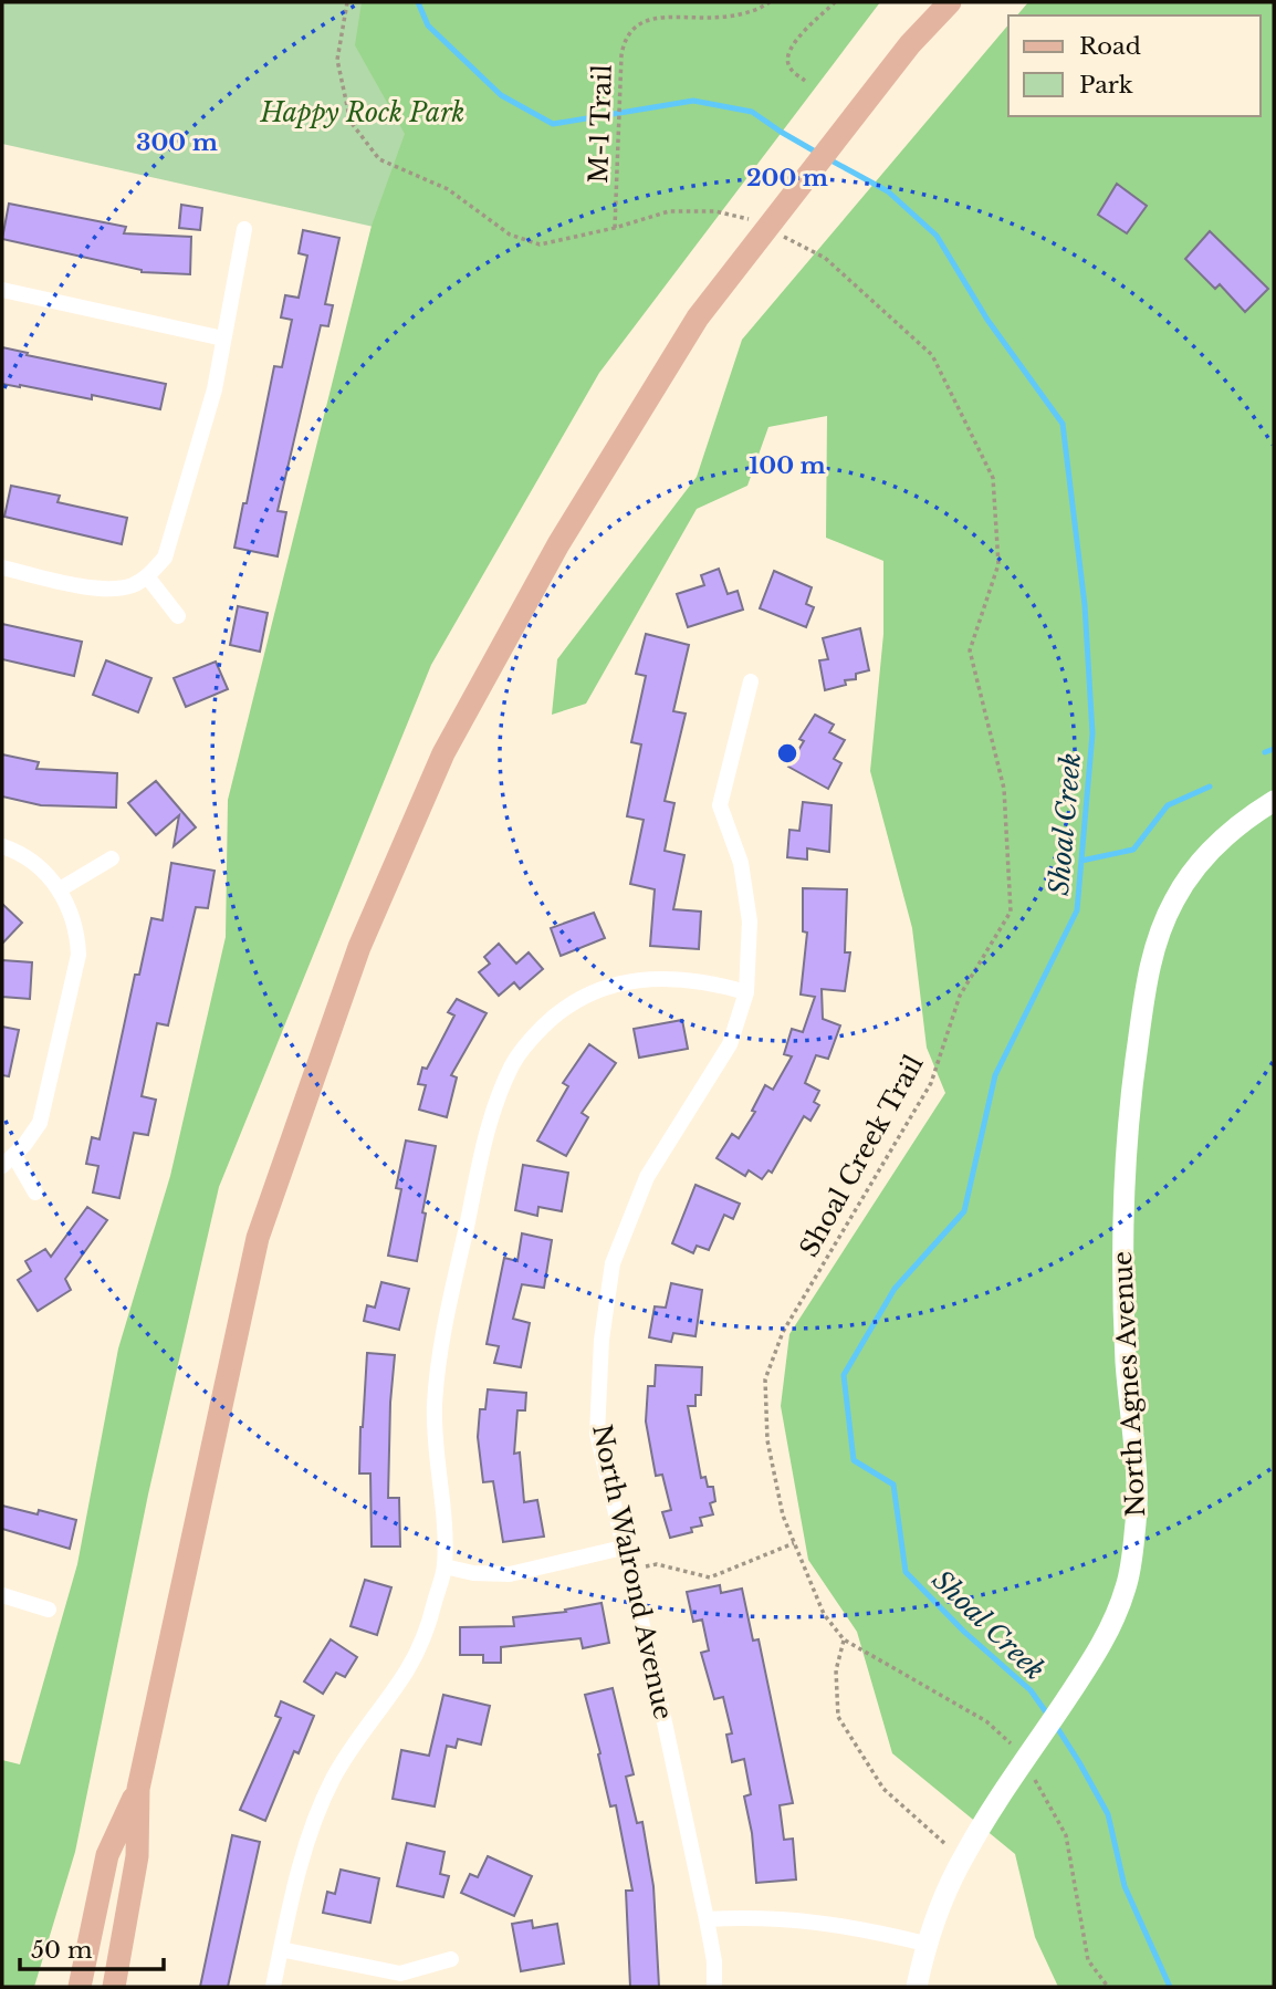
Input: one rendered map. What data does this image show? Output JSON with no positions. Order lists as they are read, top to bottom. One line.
{"streets":{"street":["North Agnes Avenue","North Walrond Avenue"],"path":["M-1 Trail","Shoal Creek Trail"]},"water":["Shoal Creek"],"parks":["Happy Rock Park"],"legend":["Road","Park"],"scale_bar":"50 m","rings":["300 m","200 m","100 m"]}
